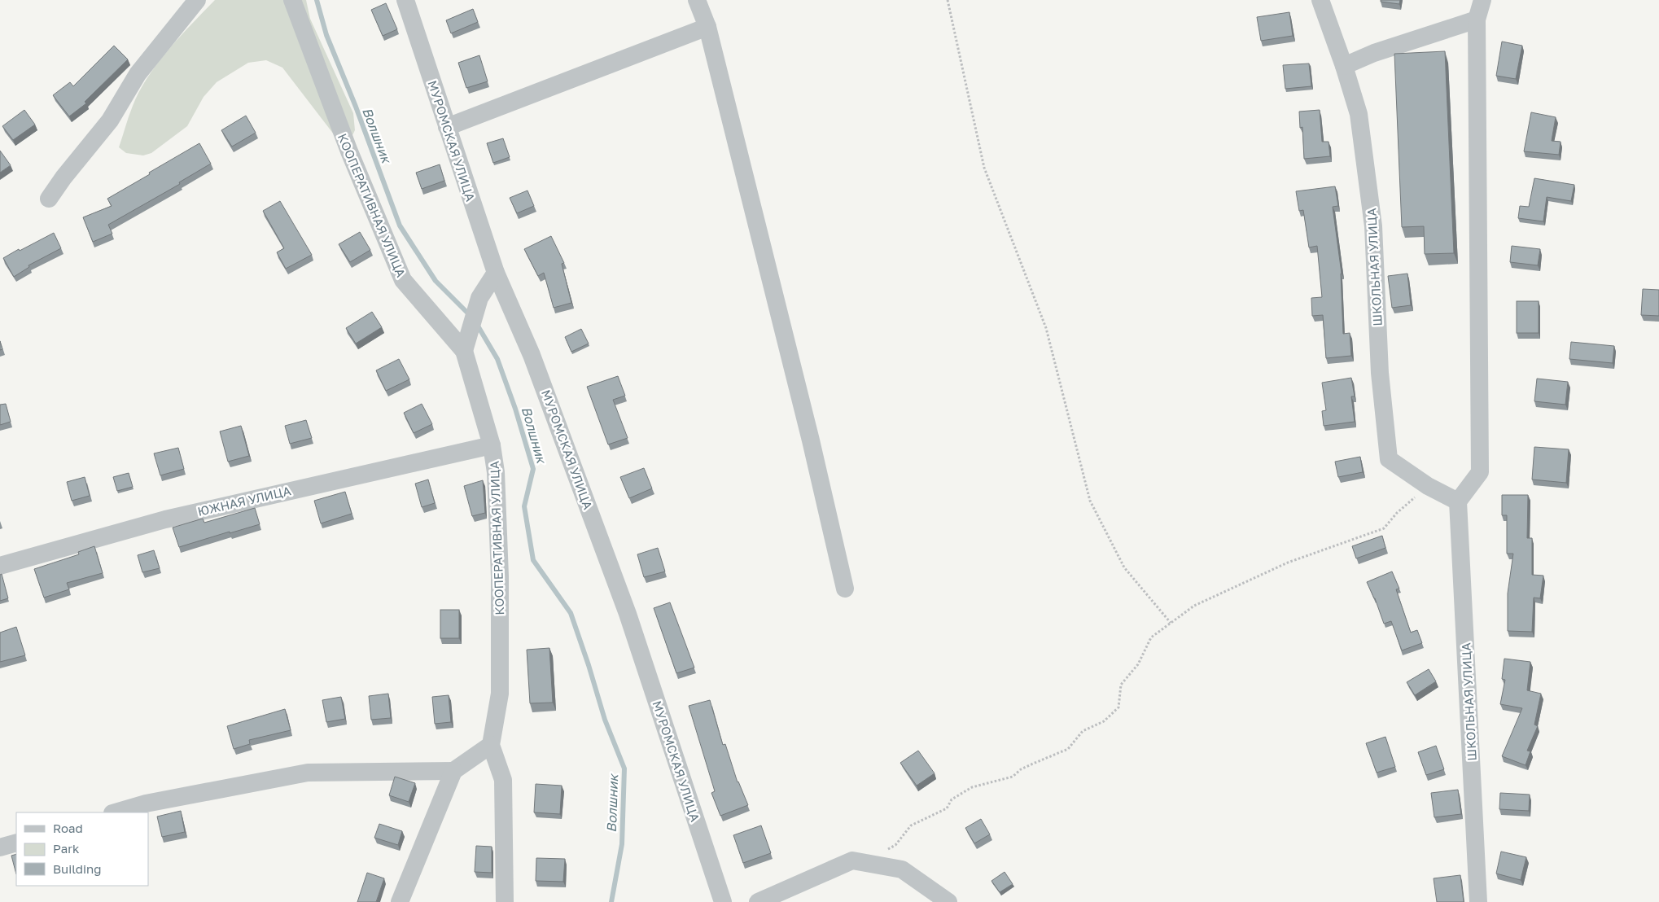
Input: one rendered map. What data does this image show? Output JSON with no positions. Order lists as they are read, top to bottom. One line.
{"streets":{"street":["МУРОМСКАЯ УЛИЦА","КООПЕРАТИВНАЯ УЛИЦА","ШКОЛЬНАЯ УЛИЦА","ЮЖНАЯ УЛИЦА"]},"crossings":[["КООПЕРАТИВНАЯ УЛИЦА","ЮЖНАЯ УЛИЦА"]],"water":["Волшник"],"legend":["Road","Park","Building"]}
